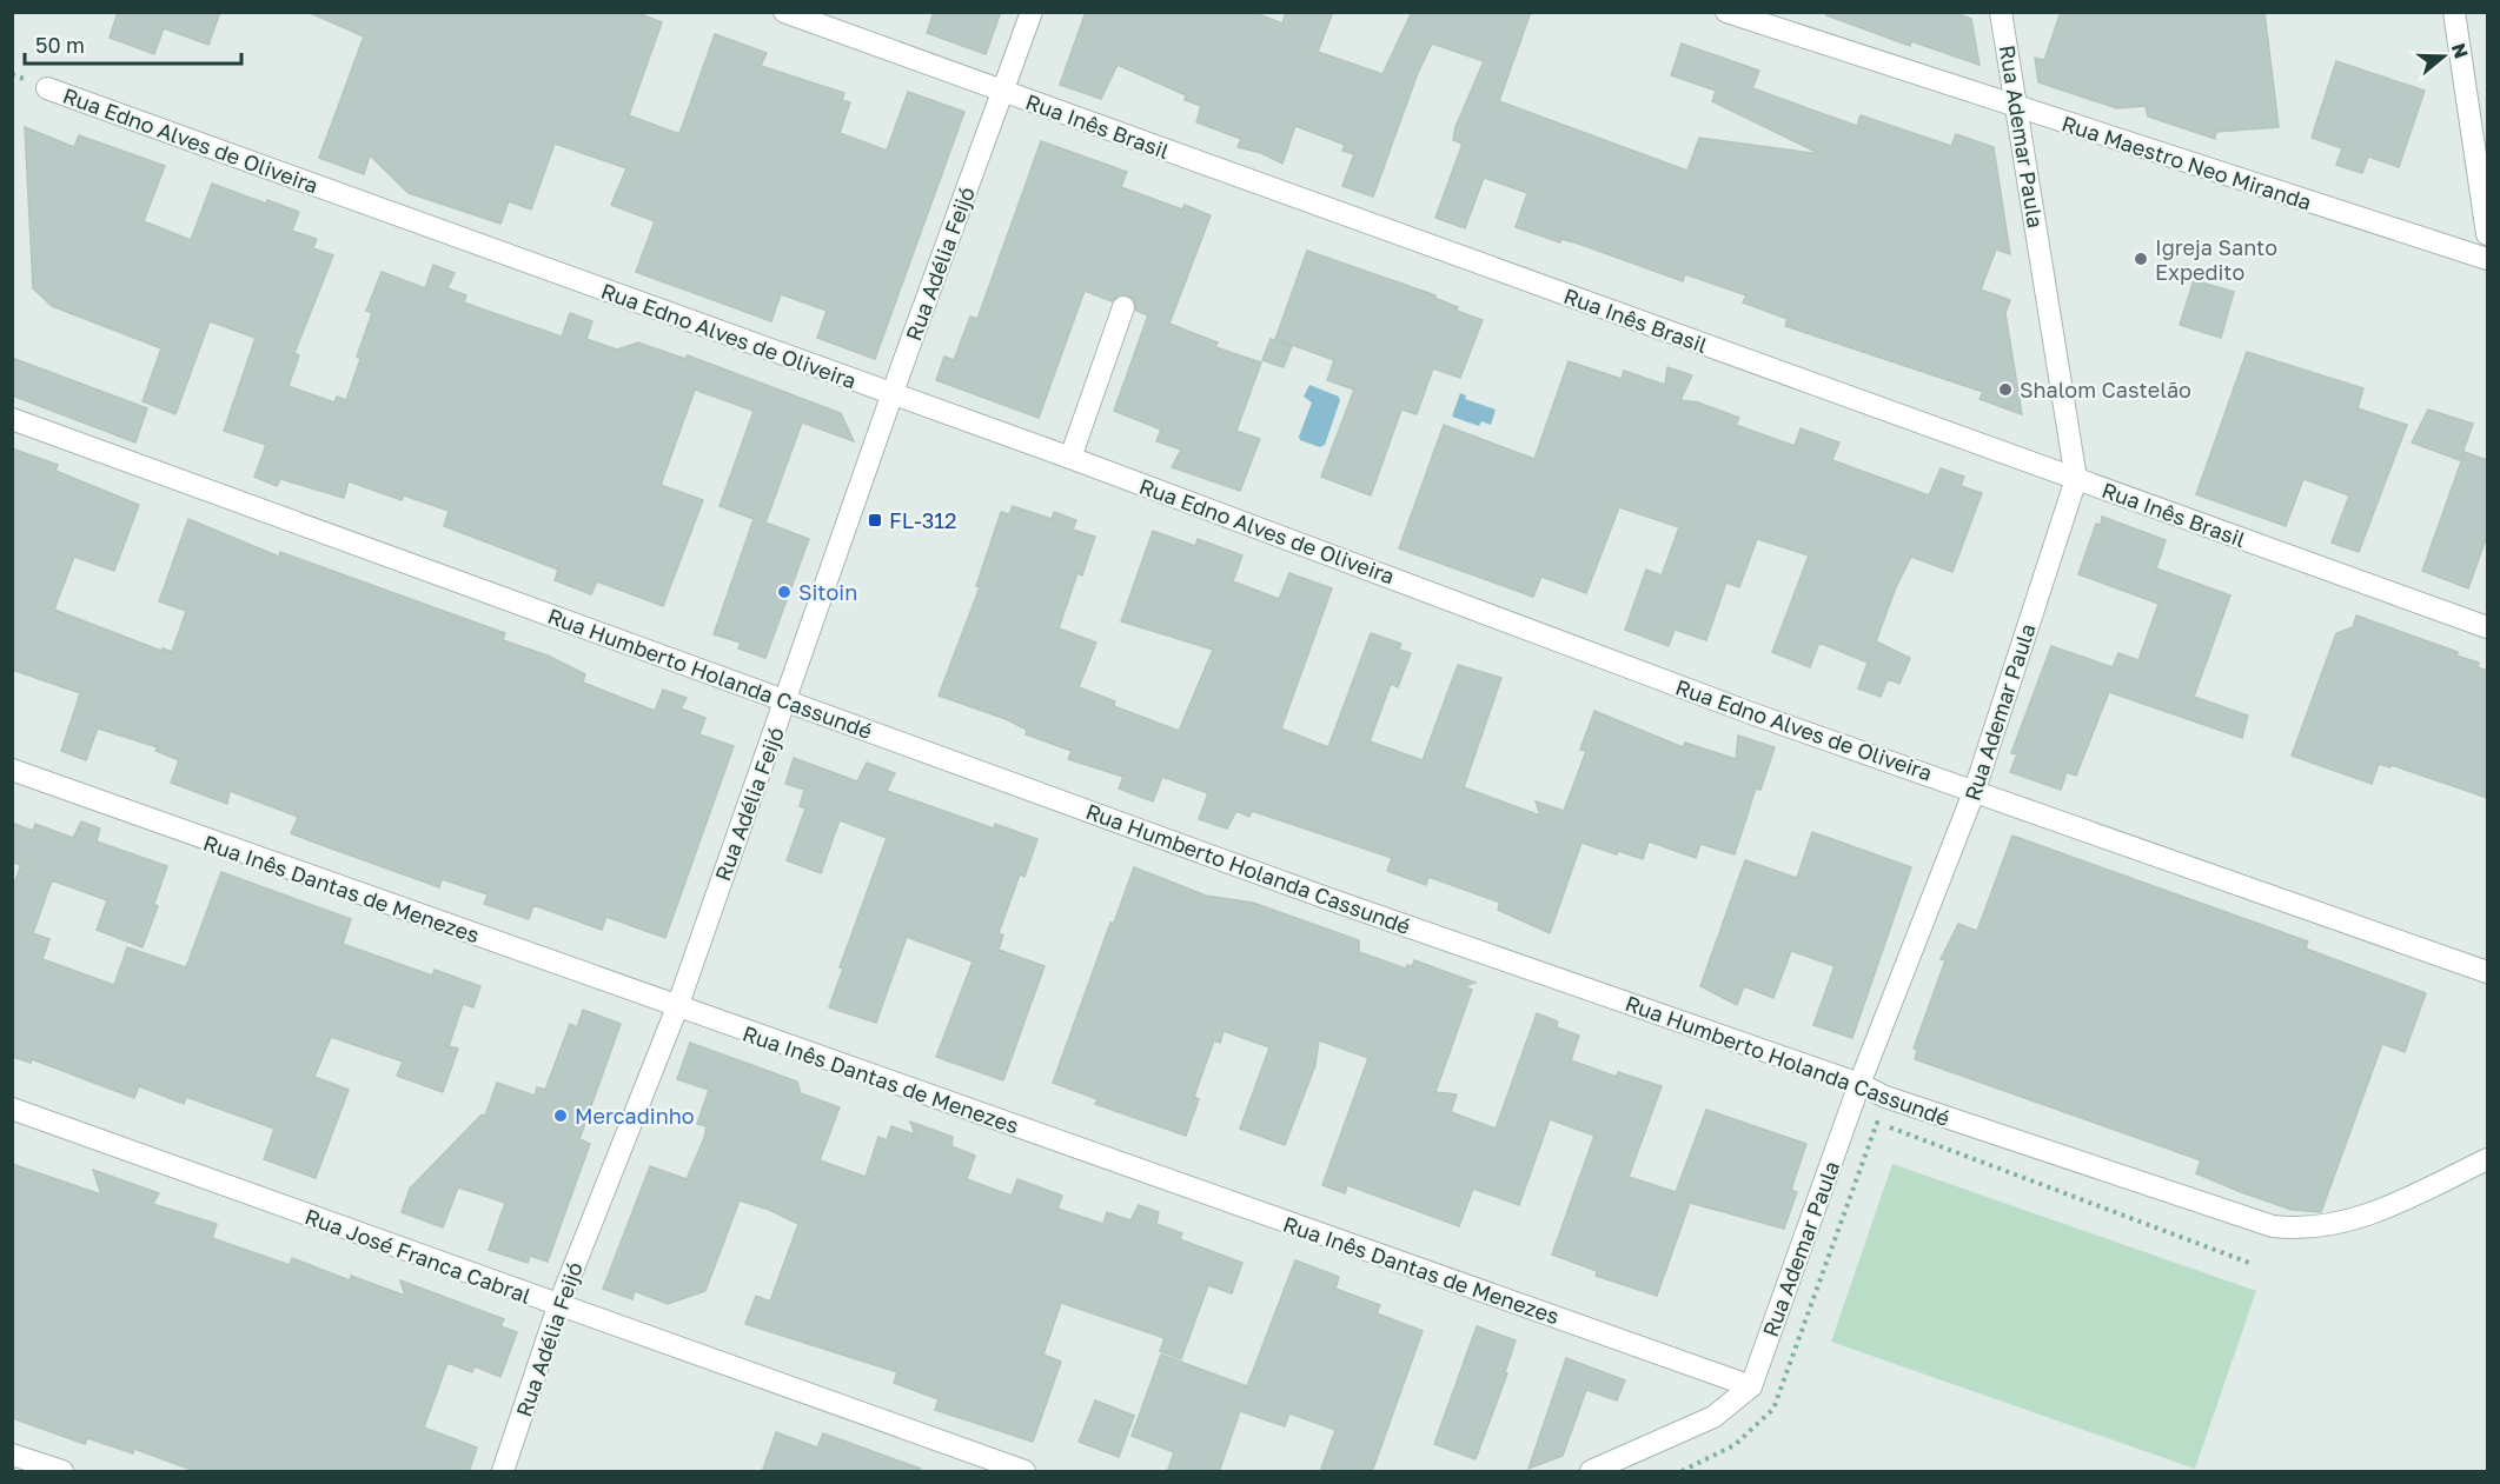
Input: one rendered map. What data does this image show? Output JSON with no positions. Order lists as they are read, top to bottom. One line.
{"streets":{"street":["Rua Inês Brasil","Rua Ademar Paula","Rua Edno Alves de Oliveira","Rua Maestro Neo Miranda","Rua Adélia Feijó","Rua Humberto Holanda Cassundé","Rua Inês Dantas de Menezes","Rua José Franca Cabral"]},"crossings":[["Rua Inês Brasil","Rua Ademar Paula"],["Rua Inês Brasil","Rua Adélia Feijó"],["Rua Ademar Paula","Rua Edno Alves de Oliveira"],["Rua Ademar Paula","Rua Maestro Neo Miranda"],["Rua Ademar Paula","Rua Humberto Holanda Cassundé"],["Rua Ademar Paula","Rua Inês Dantas de Menezes"],["Rua Edno Alves de Oliveira","Rua Adélia Feijó"],["Rua Adélia Feijó","Rua Humberto Holanda Cassundé"],["Rua Adélia Feijó","Rua Inês Dantas de Menezes"],["Rua Adélia Feijó","Rua José Franca Cabral"]],"places":{"other":["Igreja Santo Expedito","Shalom Castelão","Sitoin","Mercadinho"],"transit":["FL-312"]},"scale_bar":"50 m","north":"right"}
